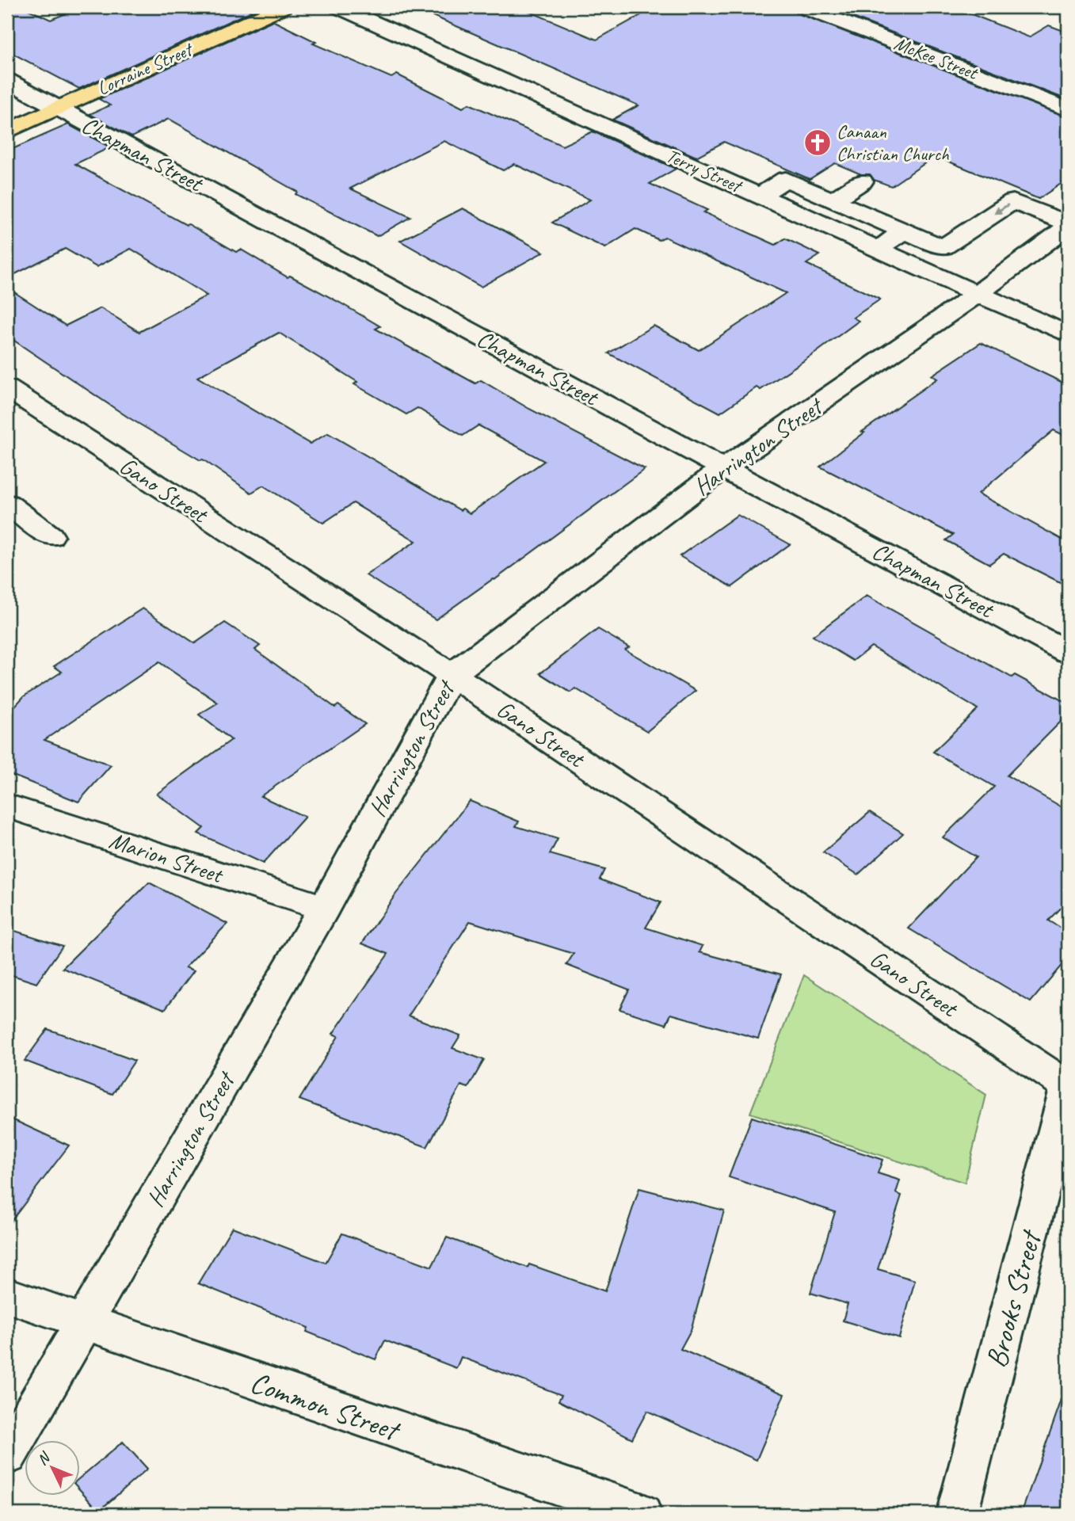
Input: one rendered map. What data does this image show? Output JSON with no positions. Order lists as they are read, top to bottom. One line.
{"streets":{"main road":["Lorraine Street"],"street":["McKee Street","Chapman Street","Terry Street","Harrington Street","Gano Street","Marion Street","Brooks Street","Common Street"]},"crossings":[["Lorraine Street","Chapman Street"],["Chapman Street","Harrington Street"],["Terry Street","Harrington Street"],["Harrington Street","Gano Street"],["Harrington Street","Marion Street"],["Harrington Street","Common Street"],["Gano Street","Brooks Street"]],"places":{"church":["Canaan Christian Church"]},"north":"top left"}
